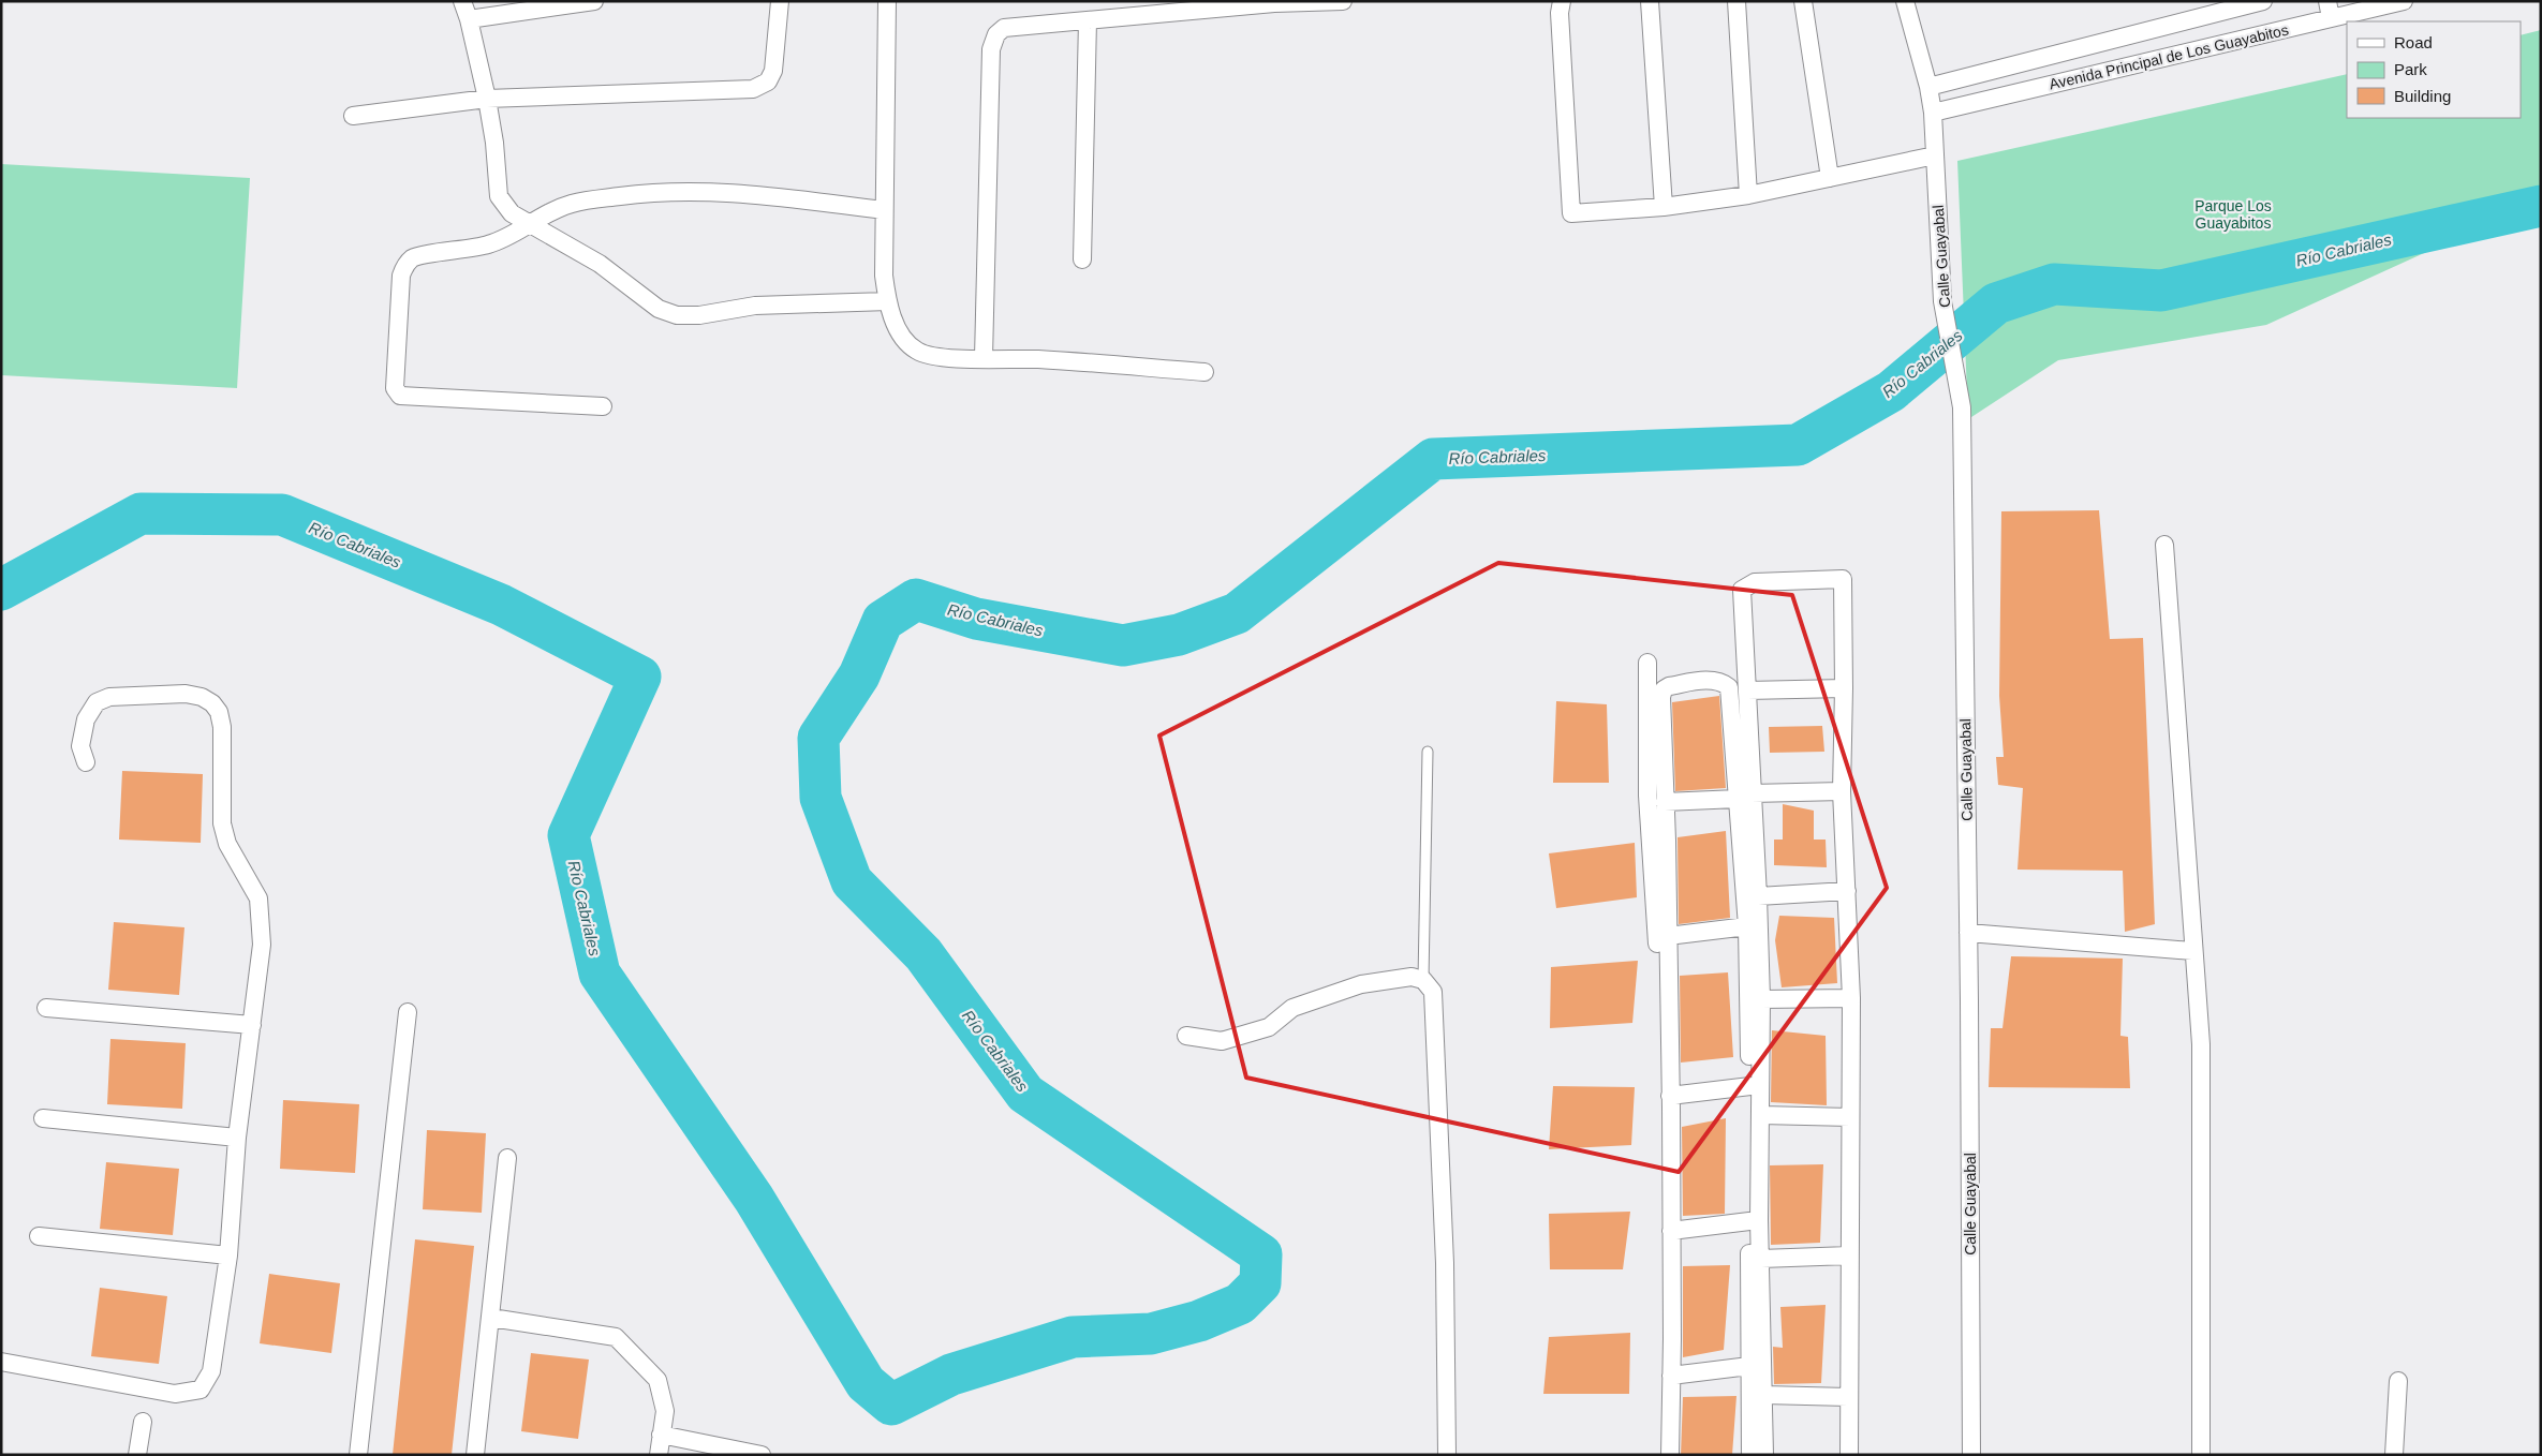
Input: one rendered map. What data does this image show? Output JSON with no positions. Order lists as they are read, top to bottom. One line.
{"streets":{"street":["Avenida Principal de Los Guayabitos","Calle Guayabal"]},"crossings":[["Avenida Principal de Los Guayabitos","Calle Guayabal"]],"water":["Río Cabriales"],"parks":["Parque Los Guayabitos"],"legend":["Road","Park","Building"]}
